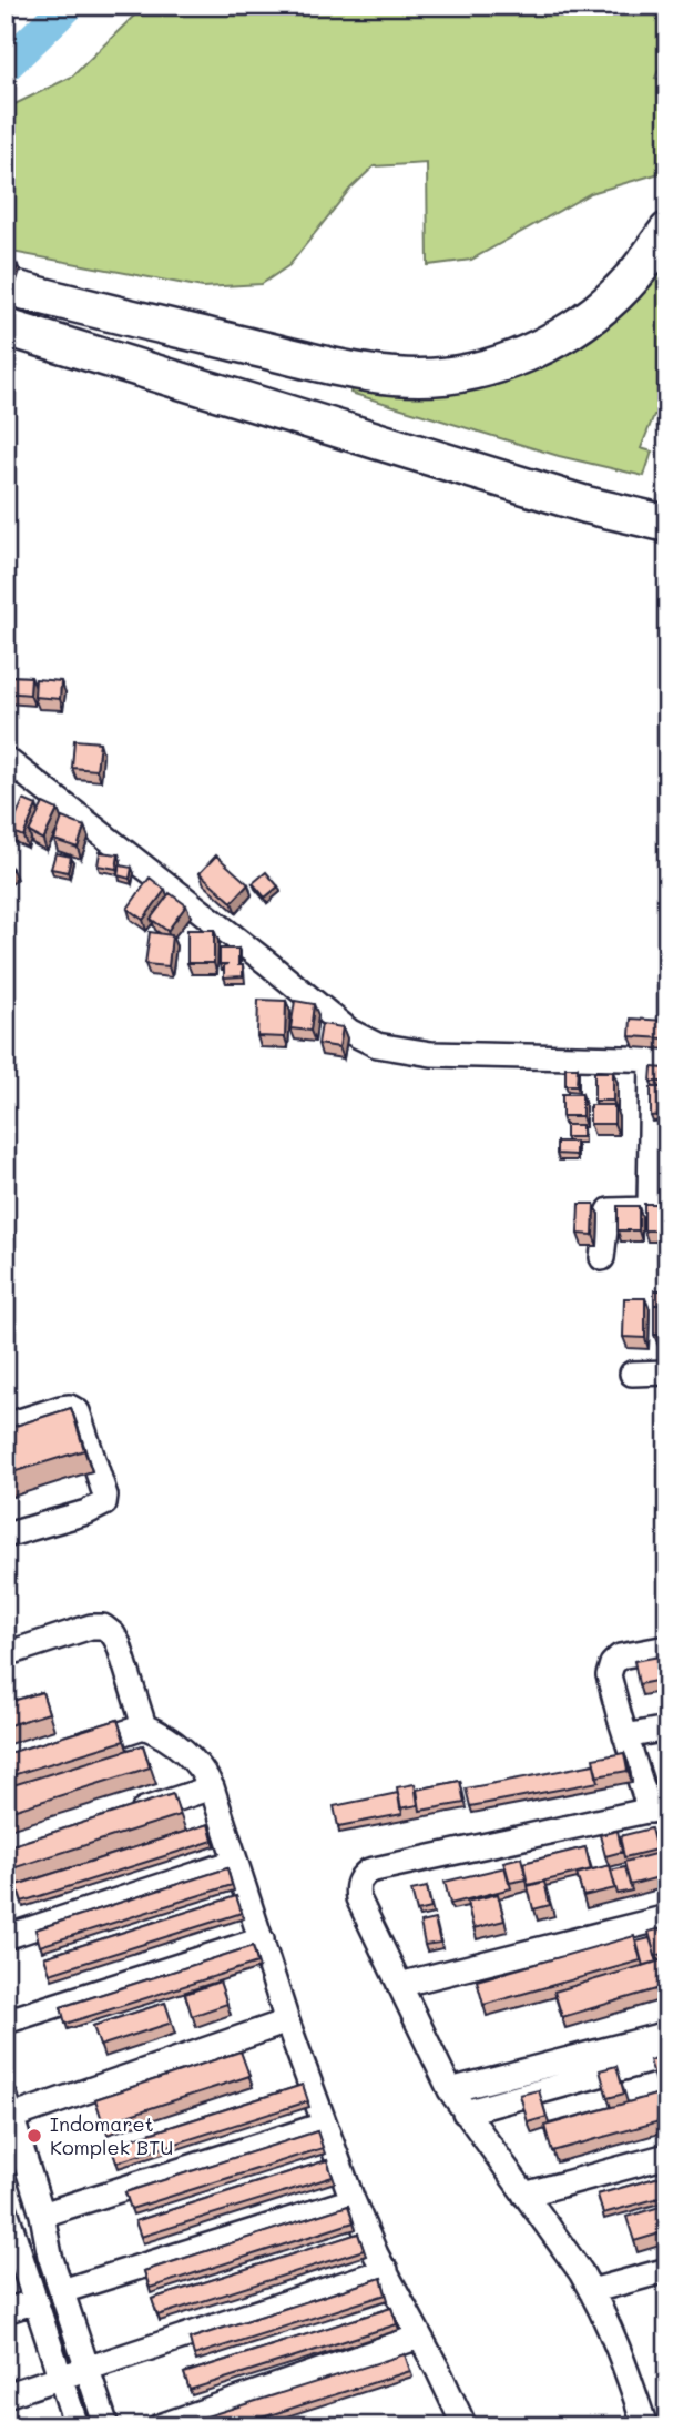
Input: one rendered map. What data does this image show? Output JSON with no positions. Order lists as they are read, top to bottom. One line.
{"places":["Indomaret Komplek BTU"]}
